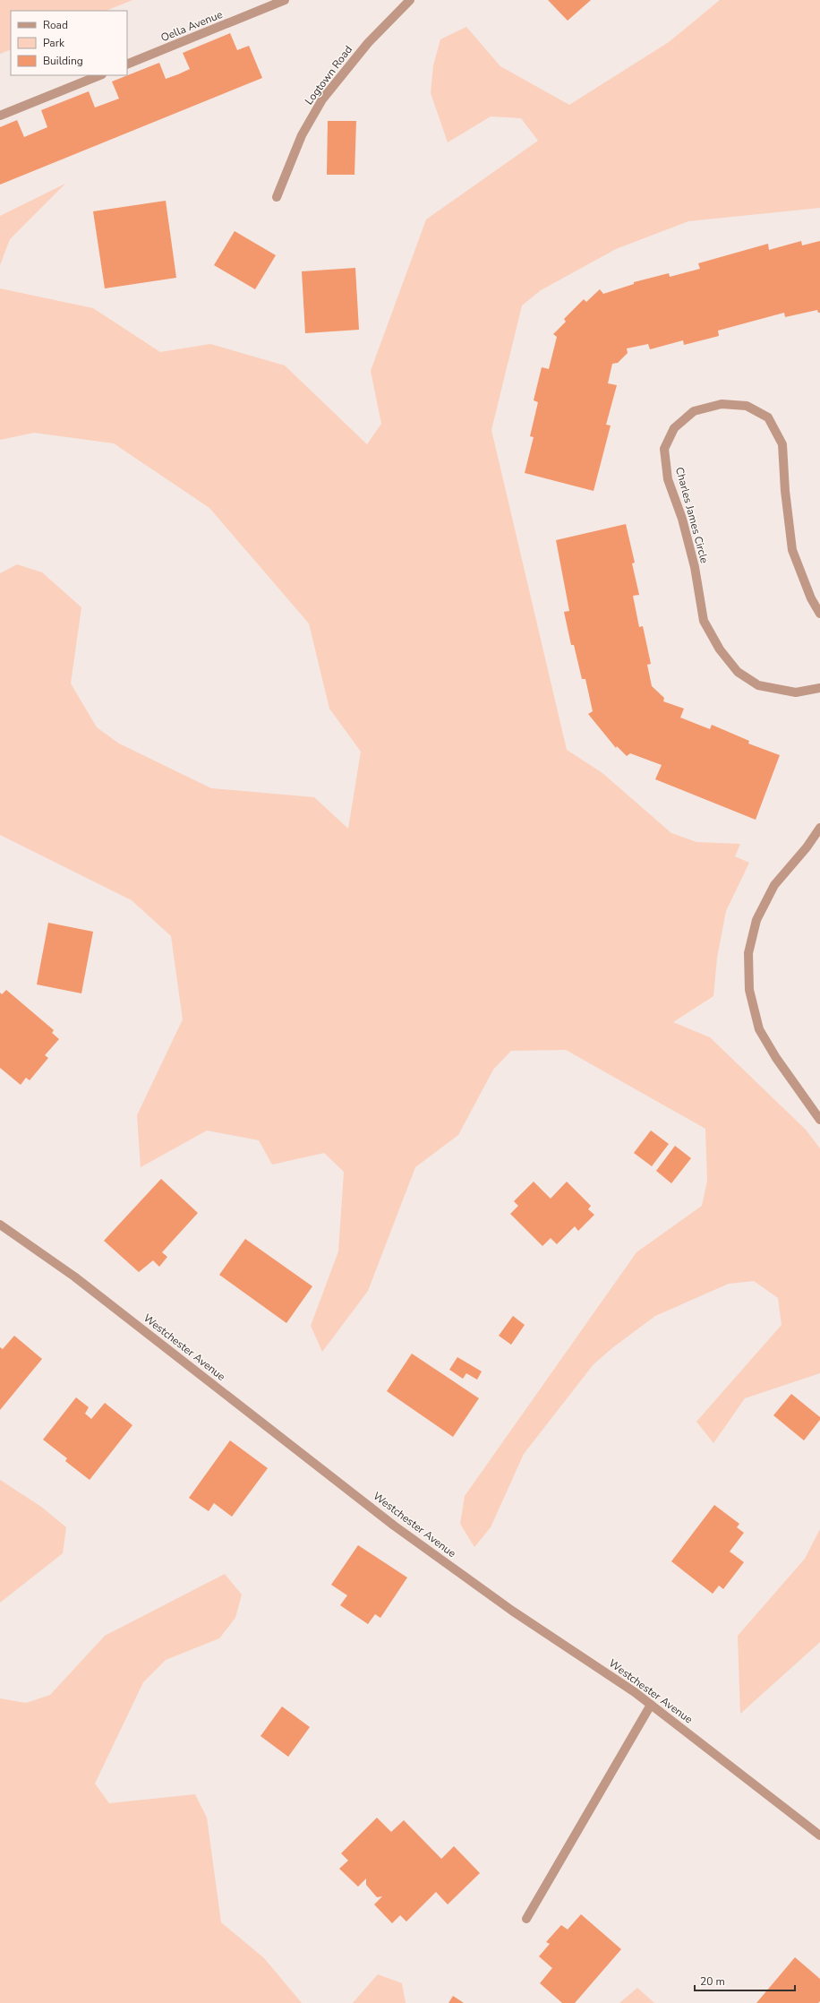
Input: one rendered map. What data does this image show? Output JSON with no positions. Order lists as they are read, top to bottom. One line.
{"streets":{"street":["Oella Avenue","Logtown Road","Charles James Circle","Westchester Avenue"]},"legend":["Road","Park","Building"],"scale_bar":"20 m"}
